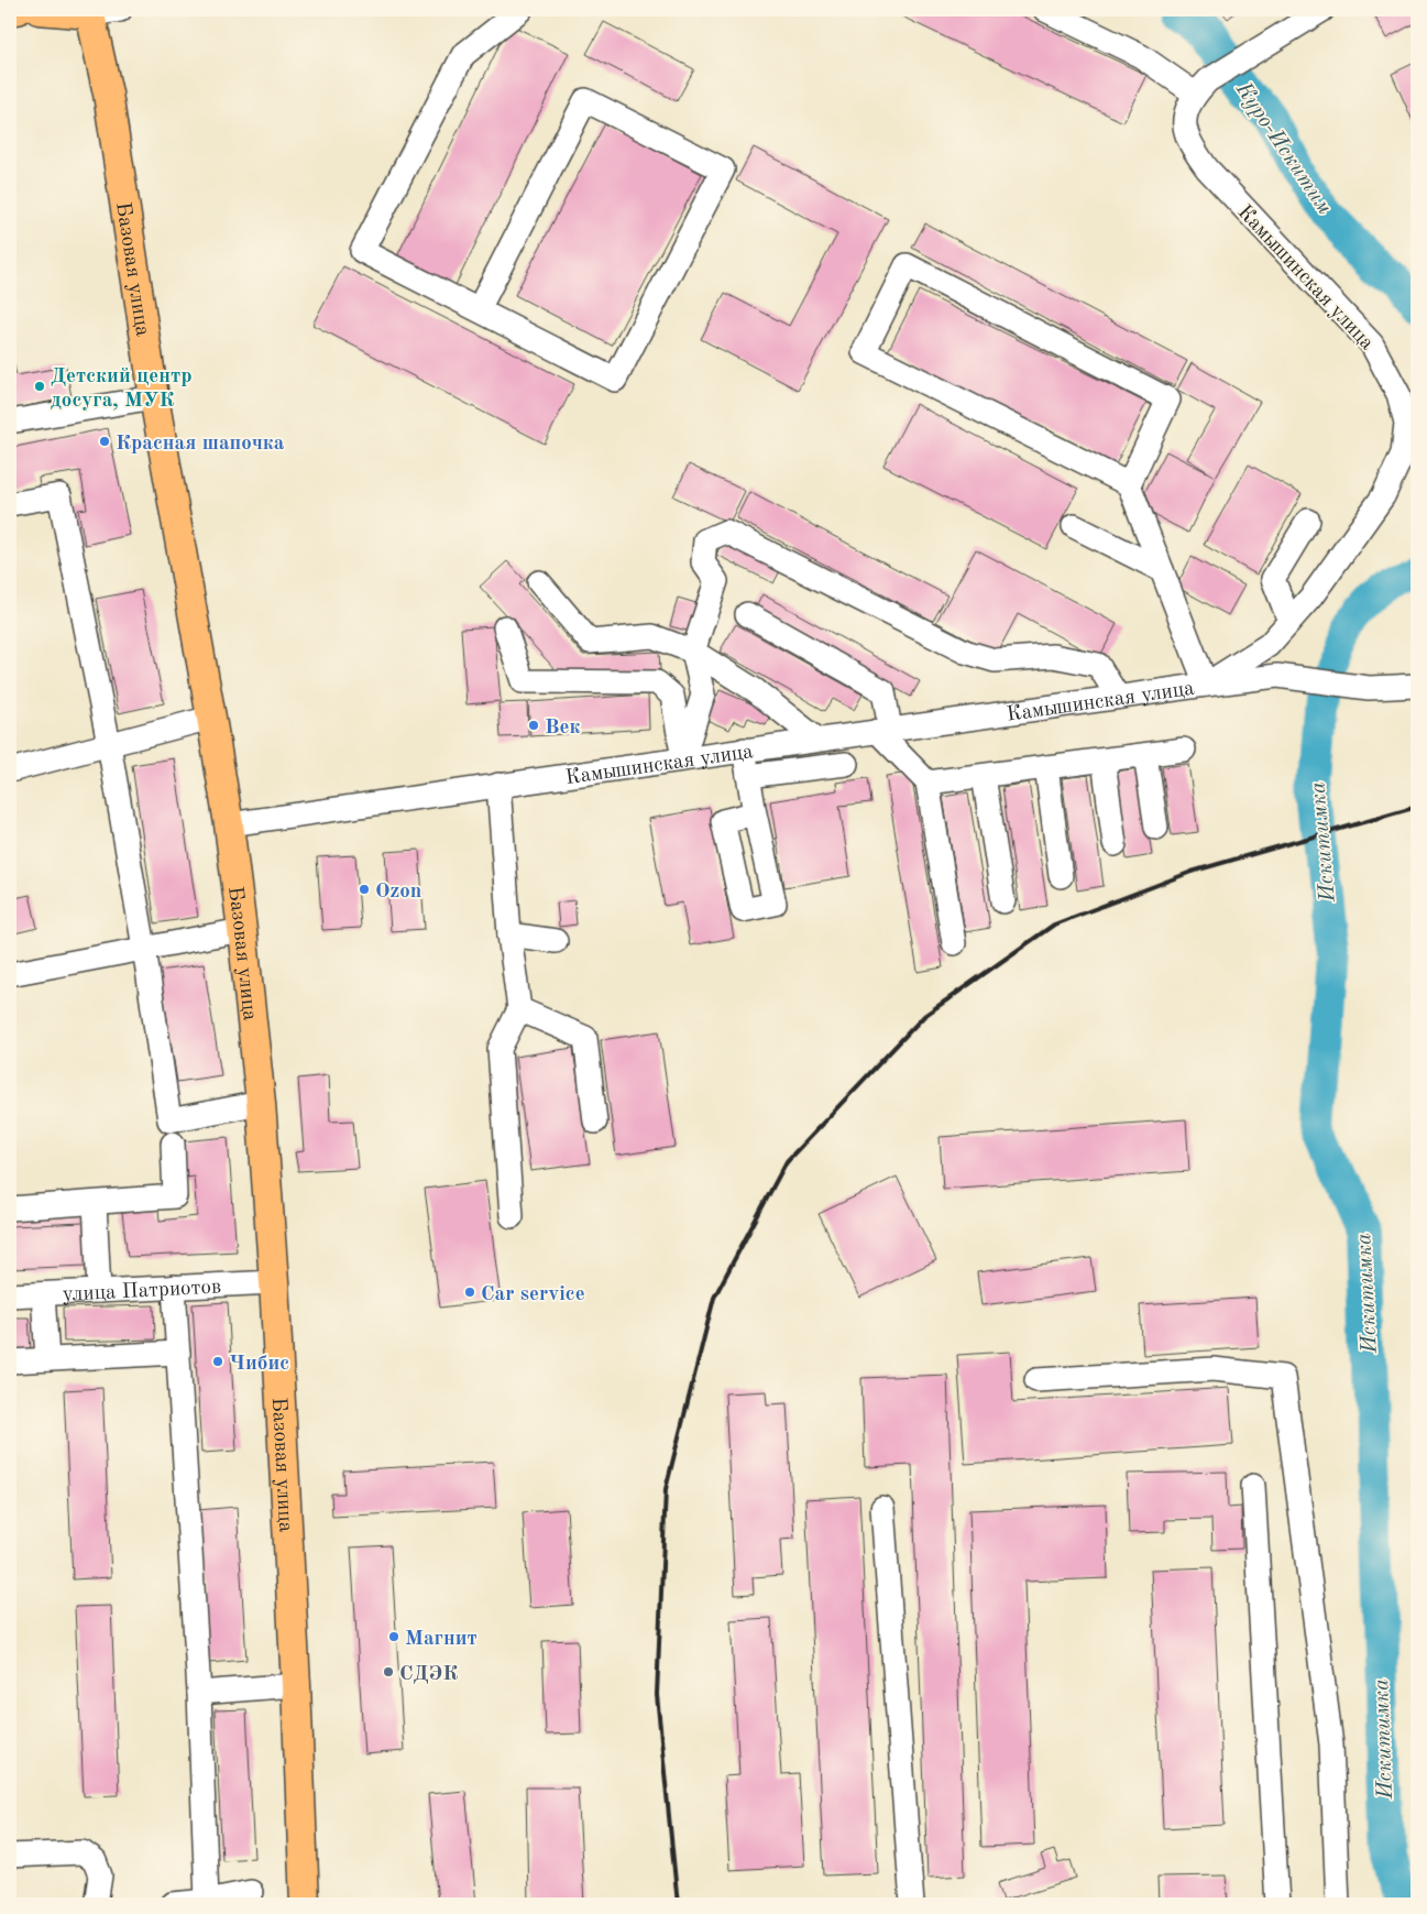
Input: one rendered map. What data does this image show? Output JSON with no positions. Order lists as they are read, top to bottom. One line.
{"streets":{"main road":["Базовая улица"],"street":["Камышинская улица","улица Патриотов"]},"crossings":[["Базовая улица","Камышинская улица"],["Базовая улица","улица Патриотов"]],"water":["Куро-Искитим","Искитимка"],"places":["Детский центр досуга, МУК","Красная шапочка","Век","Ozon","Car service","Чибис","Магнит","СДЭК"]}
